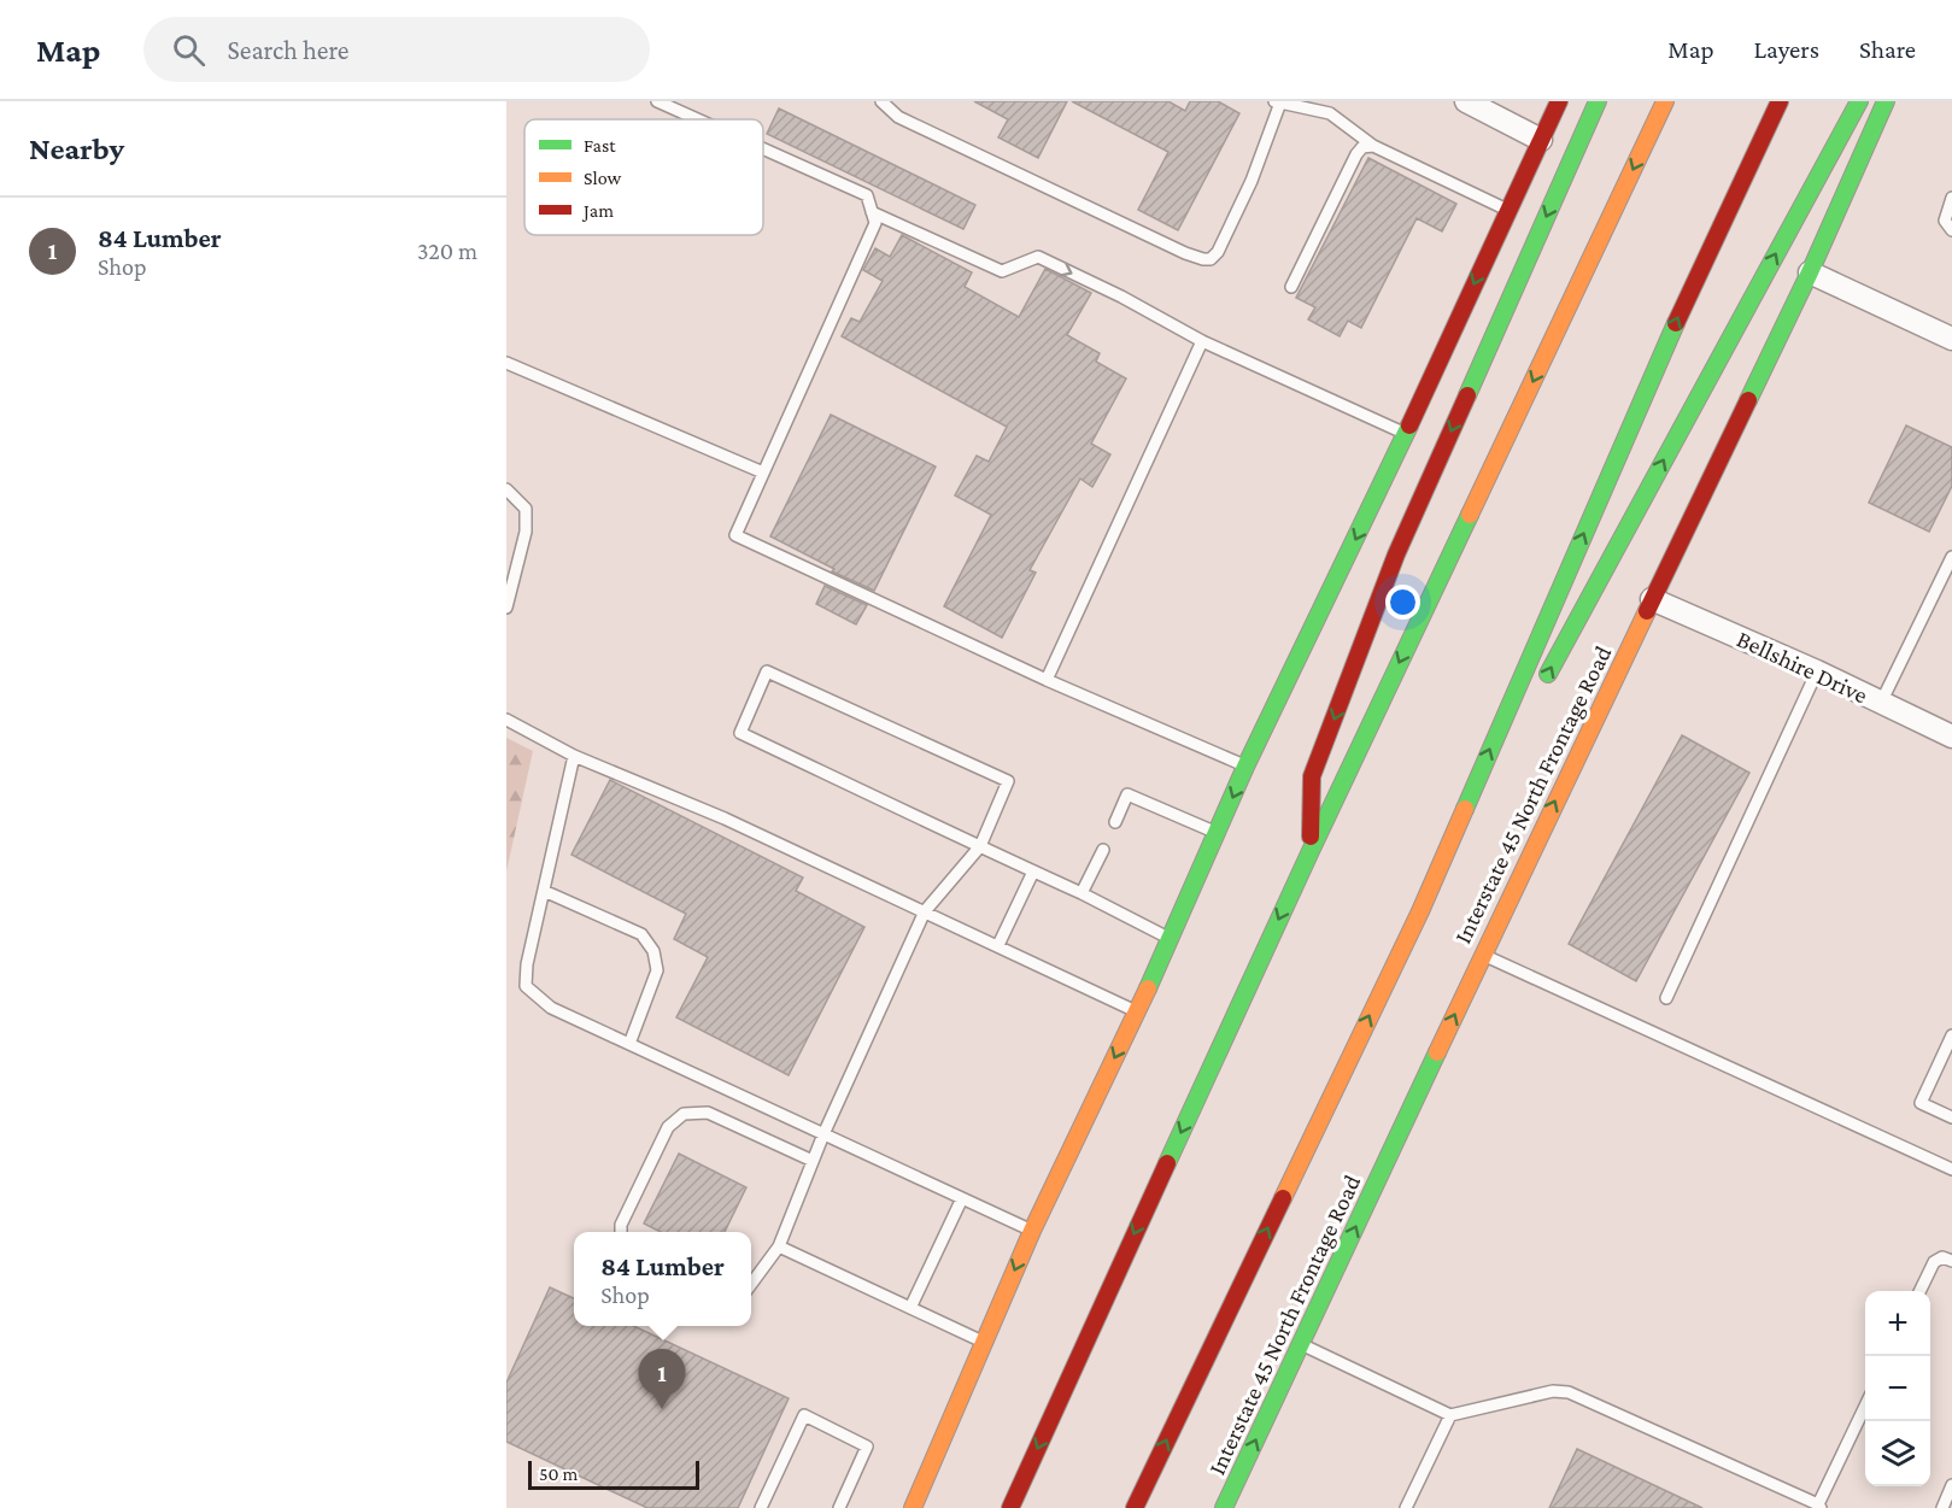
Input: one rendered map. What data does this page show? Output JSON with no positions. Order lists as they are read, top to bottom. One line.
{"streets":{"main road":["Interstate 45 North Frontage Road"],"street":["Bellshire Drive"]},"crossings":[["Bellshire Drive","Interstate 45 North Frontage Road"]],"legend":["Fast","Slow","Jam"],"scale_bar":"50 m","page":{"header":"Map","search":"Search here","nav":["Map","Layers","Share"],"heading":"Nearby","list":[{"mark":"1","name":"84 Lumber","note":"Shop","value":"320 m"}],"popup":["84 Lumber","Shop"],"map_buttons":["+","−"],"pins":"1","scale":"50 m"}}
